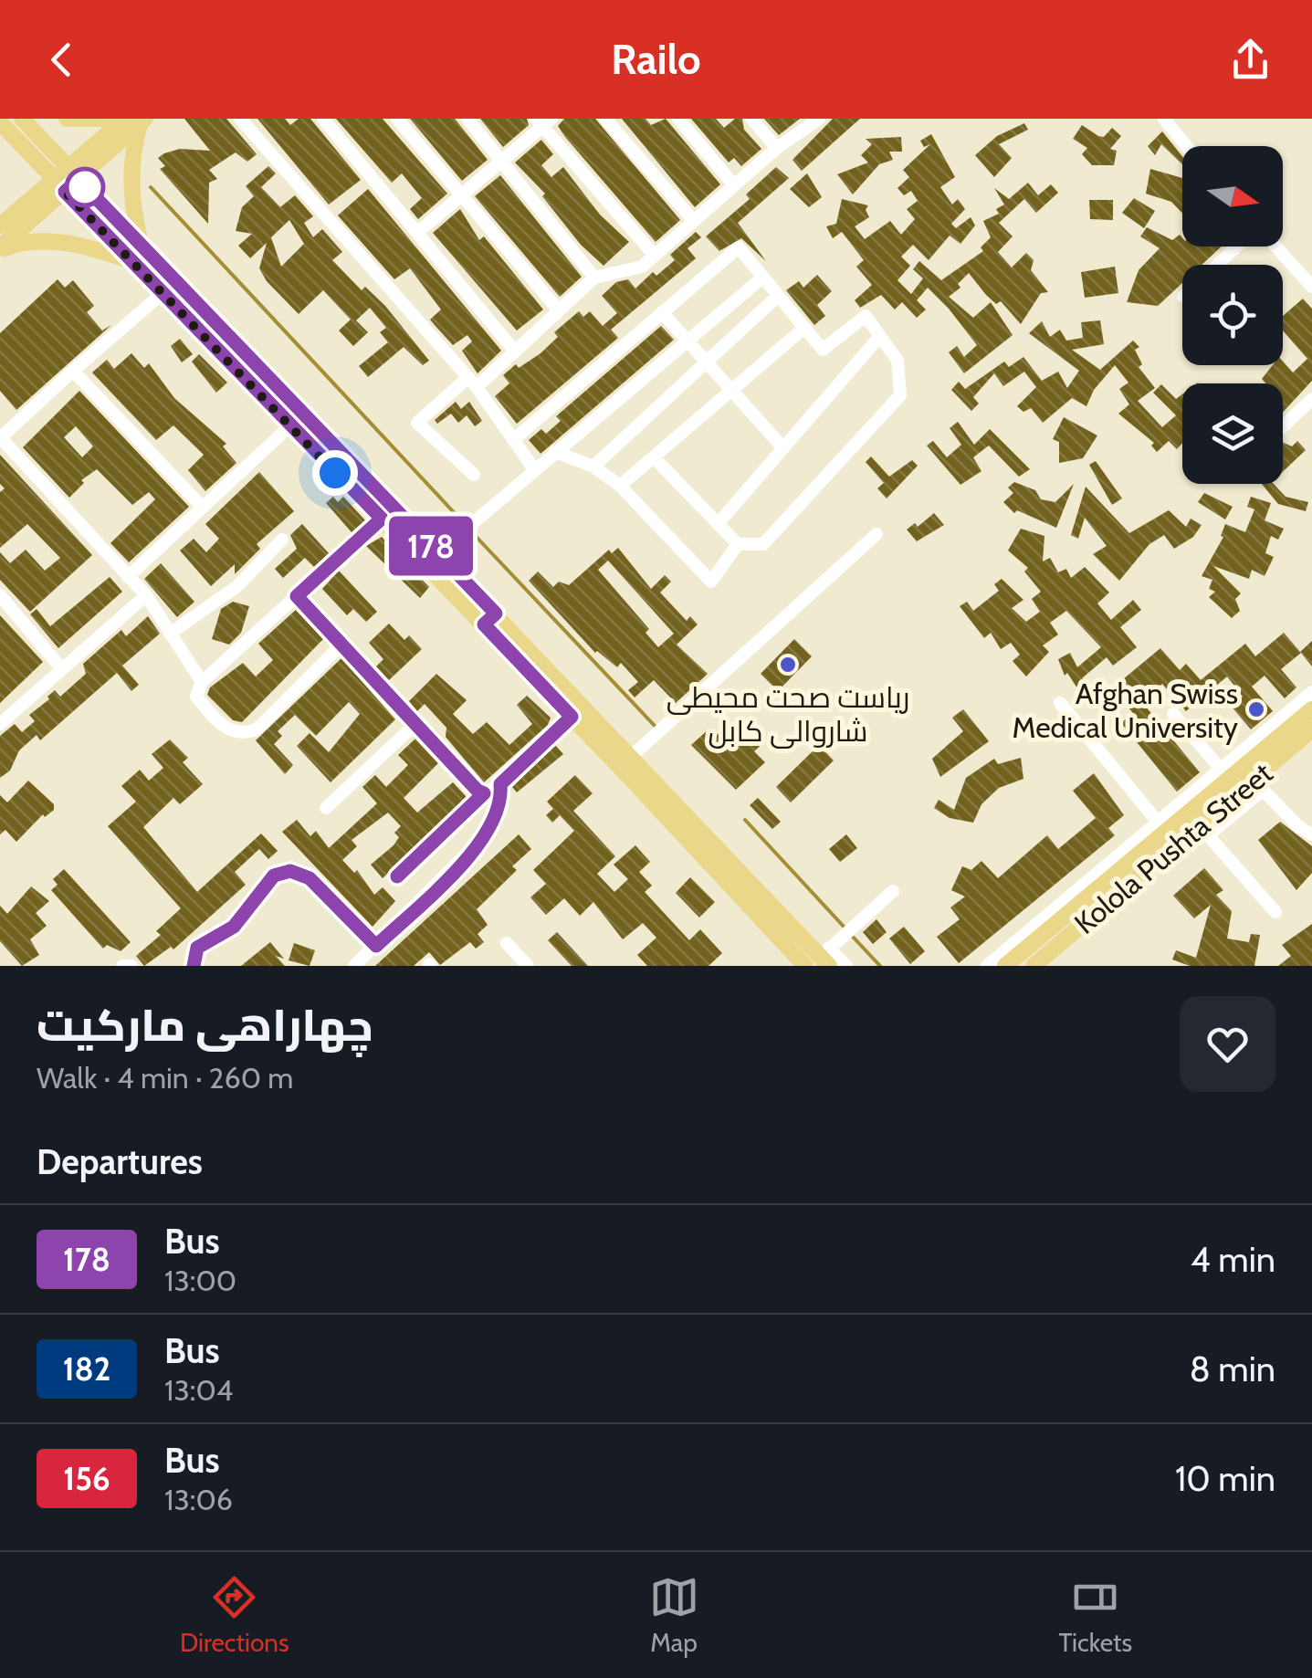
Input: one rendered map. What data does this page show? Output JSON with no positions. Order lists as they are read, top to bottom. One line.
{"streets":{"main road":["Kolola Pushta Street"]},"places":["ریاست صحت محیطی شاروالی کابل","Afghan Swiss Medical University"],"lines":["bus line 178"],"north":"right","page":{"header":"Railo","on_map":"178","heading":[["چهاراهی مارکیت","Walk · 4 min · 260 m"],"Departures"],"list":[{"mark":"178","name":"Bus","note":"13:00","value":"4 min"},{"mark":"182","name":"Bus","note":"13:04","value":"8 min"},{"mark":"156","name":"Bus","note":"13:06","value":"10 min"}],"tabs":["Directions","Map","Tickets"]}}
